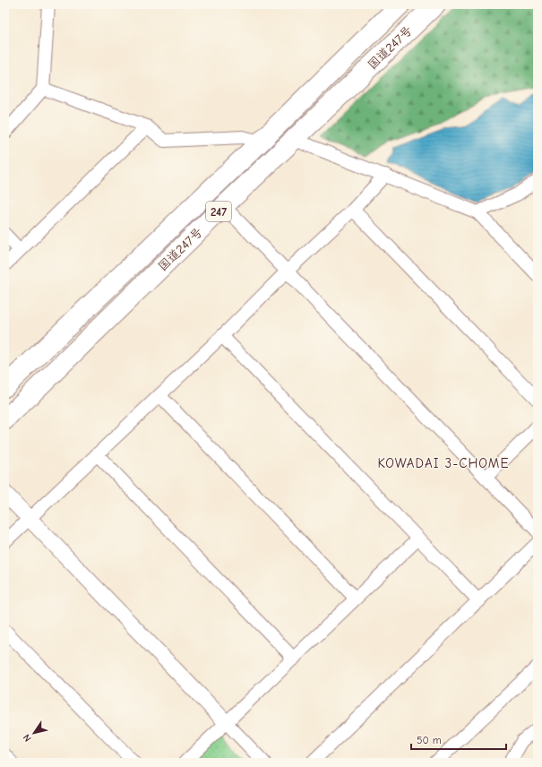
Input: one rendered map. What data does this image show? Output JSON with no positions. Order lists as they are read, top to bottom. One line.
{"streets":{"highway":["国道247号","247"]},"districts":["KOWADAI 3-CHOME"],"scale_bar":"50 m","north":"bottom left"}
